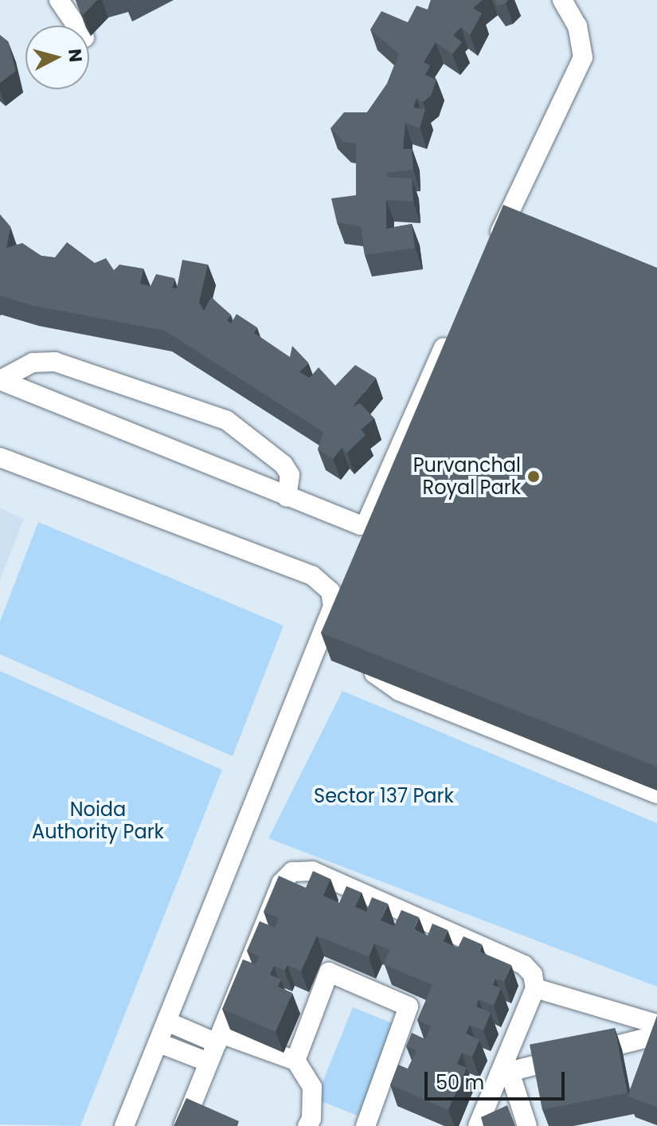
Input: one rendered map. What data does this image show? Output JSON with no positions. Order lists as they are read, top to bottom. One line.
{"parks":["Sector 137 Park","Noida Authority Park"],"places":["Purvanchal Royal Park"],"scale_bar":"50 m","north":"right"}
